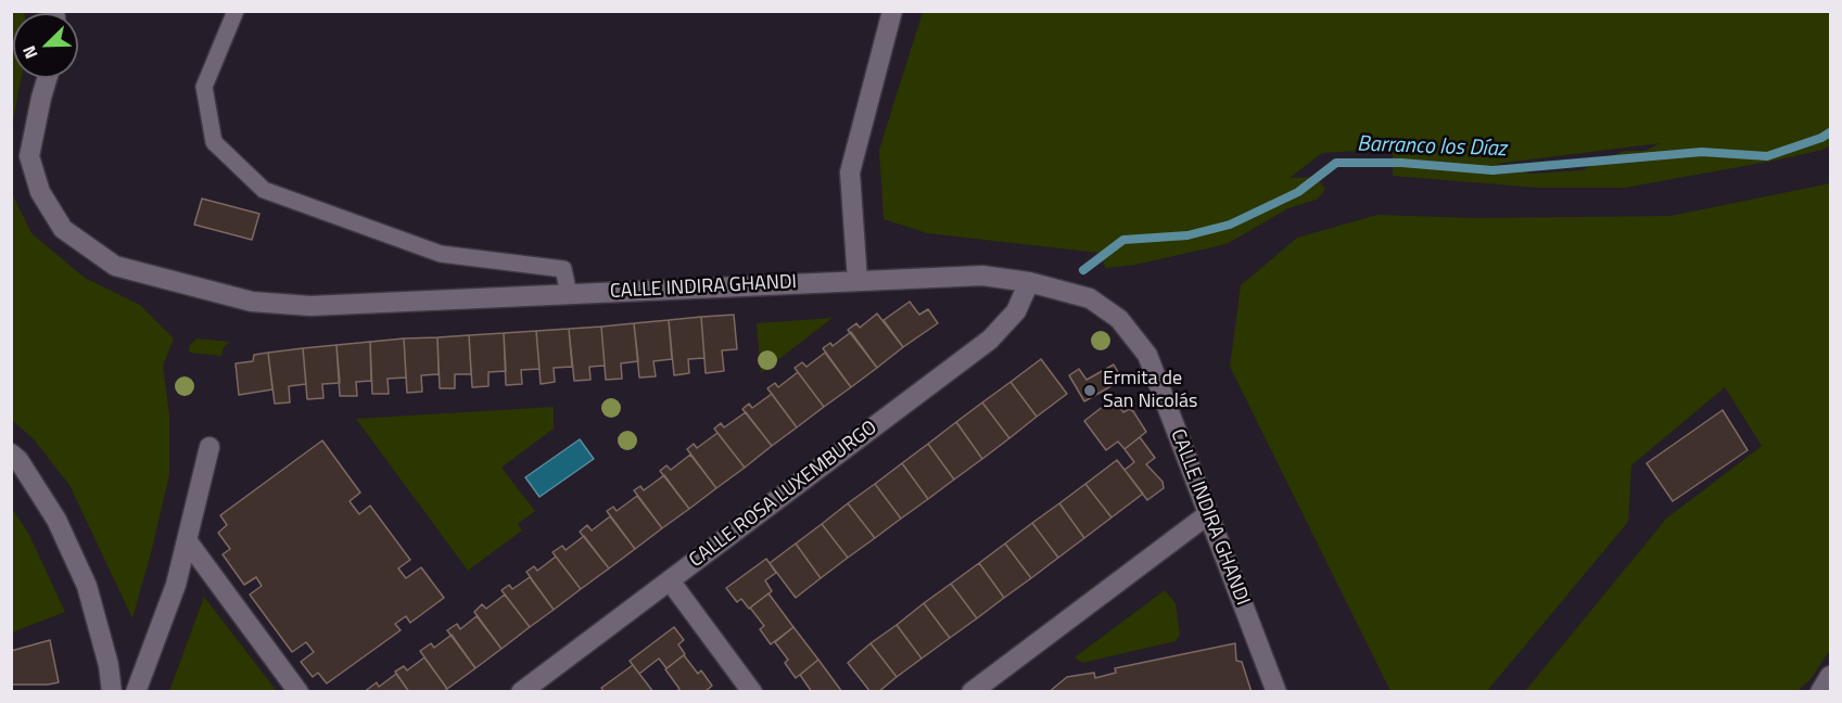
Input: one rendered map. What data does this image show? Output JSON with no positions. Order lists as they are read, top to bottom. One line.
{"streets":{"street":["CALLE INDIRA GHANDI","CALLE ROSA LUXEMBURGO"]},"crossings":[["CALLE INDIRA GHANDI","CALLE ROSA LUXEMBURGO"]],"water":["Barranco los Díaz"],"places":["Ermita de San Nicolás"],"north":"bottom left"}
